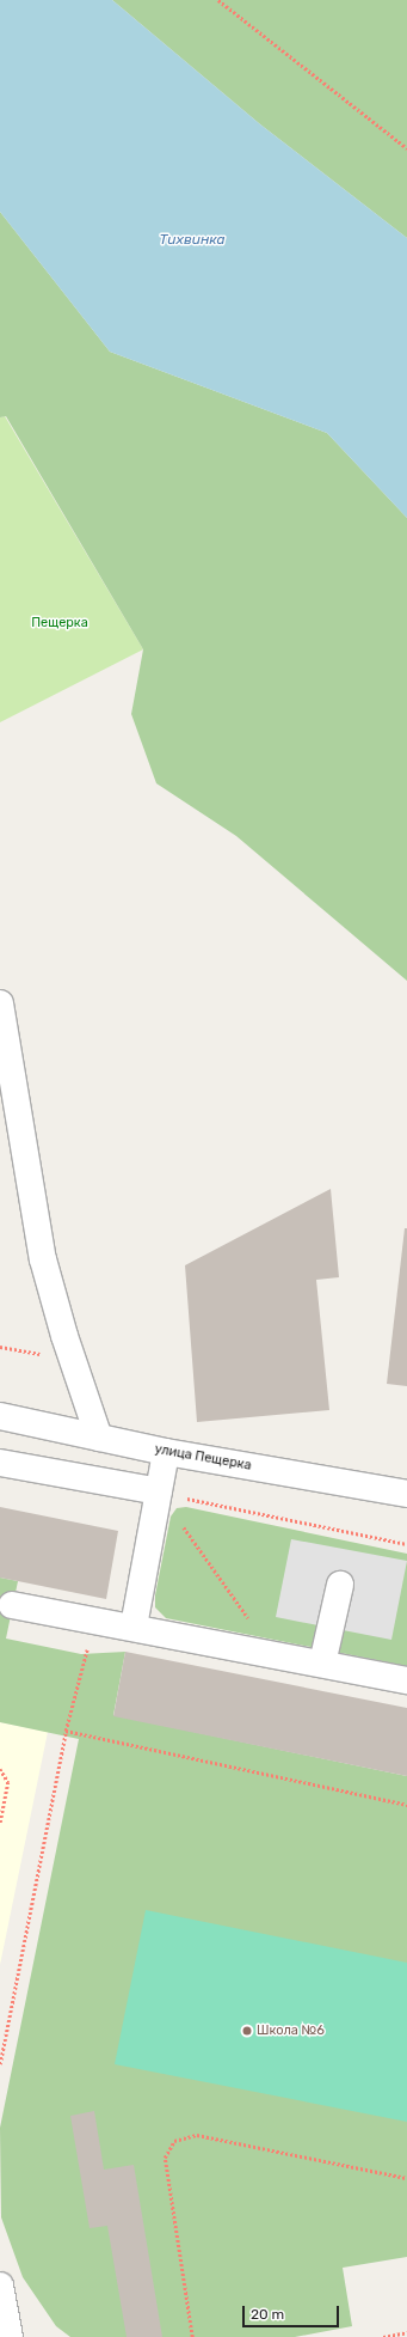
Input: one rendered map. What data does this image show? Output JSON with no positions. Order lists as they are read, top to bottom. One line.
{"streets":{"street":["улица Пещерка"]},"water":["Тихвинка"],"parks":["Пещерка"],"places":["Школа №6"],"scale_bar":"20 m"}
